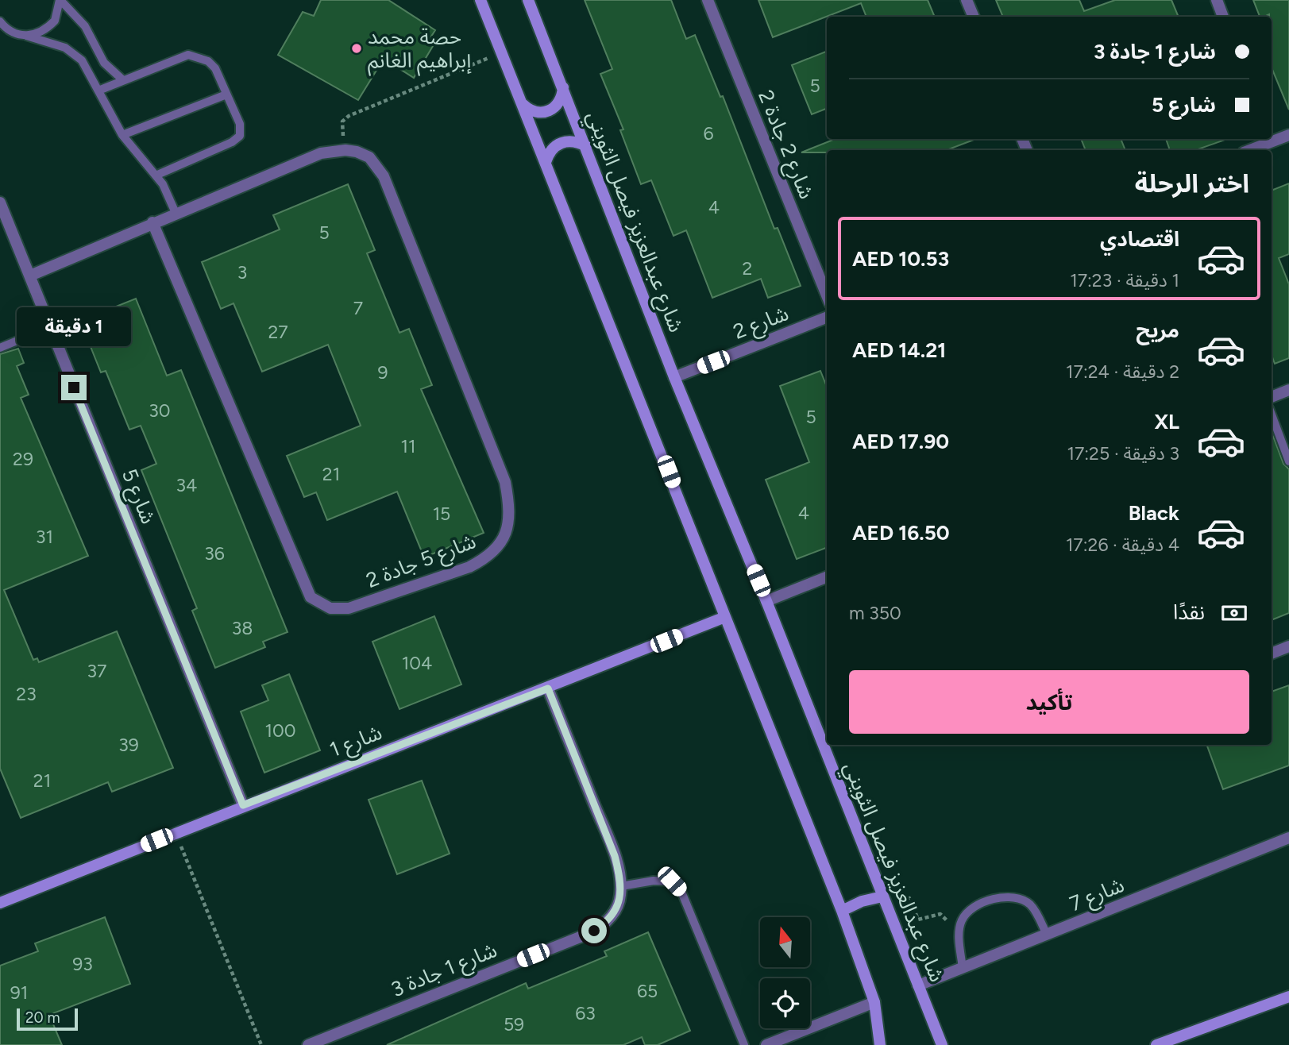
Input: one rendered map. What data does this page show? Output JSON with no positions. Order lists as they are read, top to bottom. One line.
{"streets":{"street":["شارع 2 جادة 2","شارع عبدالعزيز فيصل الثويني","شارع 2","شارع 5","شارع 5 جادة 2","شارع 1","شارع 7","شارع 1 جادة 3"]},"crossings":[["شارع عبدالعزيز فيصل الثويني","شارع 2"],["شارع عبدالعزيز فيصل الثويني","شارع 7"],["شارع 5","شارع 1"],["شارع 1","شارع 1 جادة 3"]],"places":["حصة محمد إبراهيم الغانم"],"house_numbers":["5","6","4","5","2","3","7","27","9","30","5","11","29","21","34","4","15","31","36","38","104","37","23","100","39","21","93","65","91","63","59"],"scale_bar":"20 m","north":"top","page":{"banner":["شارع 1 جادة 3","شارع 5"],"heading":"اختر الرحلة","list":[{"name":"اقتصادي","note":"1 دقيقة · 17:23","value":"AED 10.53"},{"name":"مريح","note":"2 دقيقة · 17:24","value":"AED 14.21"},{"name":"XL","note":"3 دقيقة · 17:25","value":"AED 17.90"},{"name":"Black","note":"4 دقيقة · 17:26","value":"AED 16.50"}],"bubble":"1 دقيقة","pay":["نقدًا","350 m"],"buttons":"تأكيد","scale":"20 m"}}
